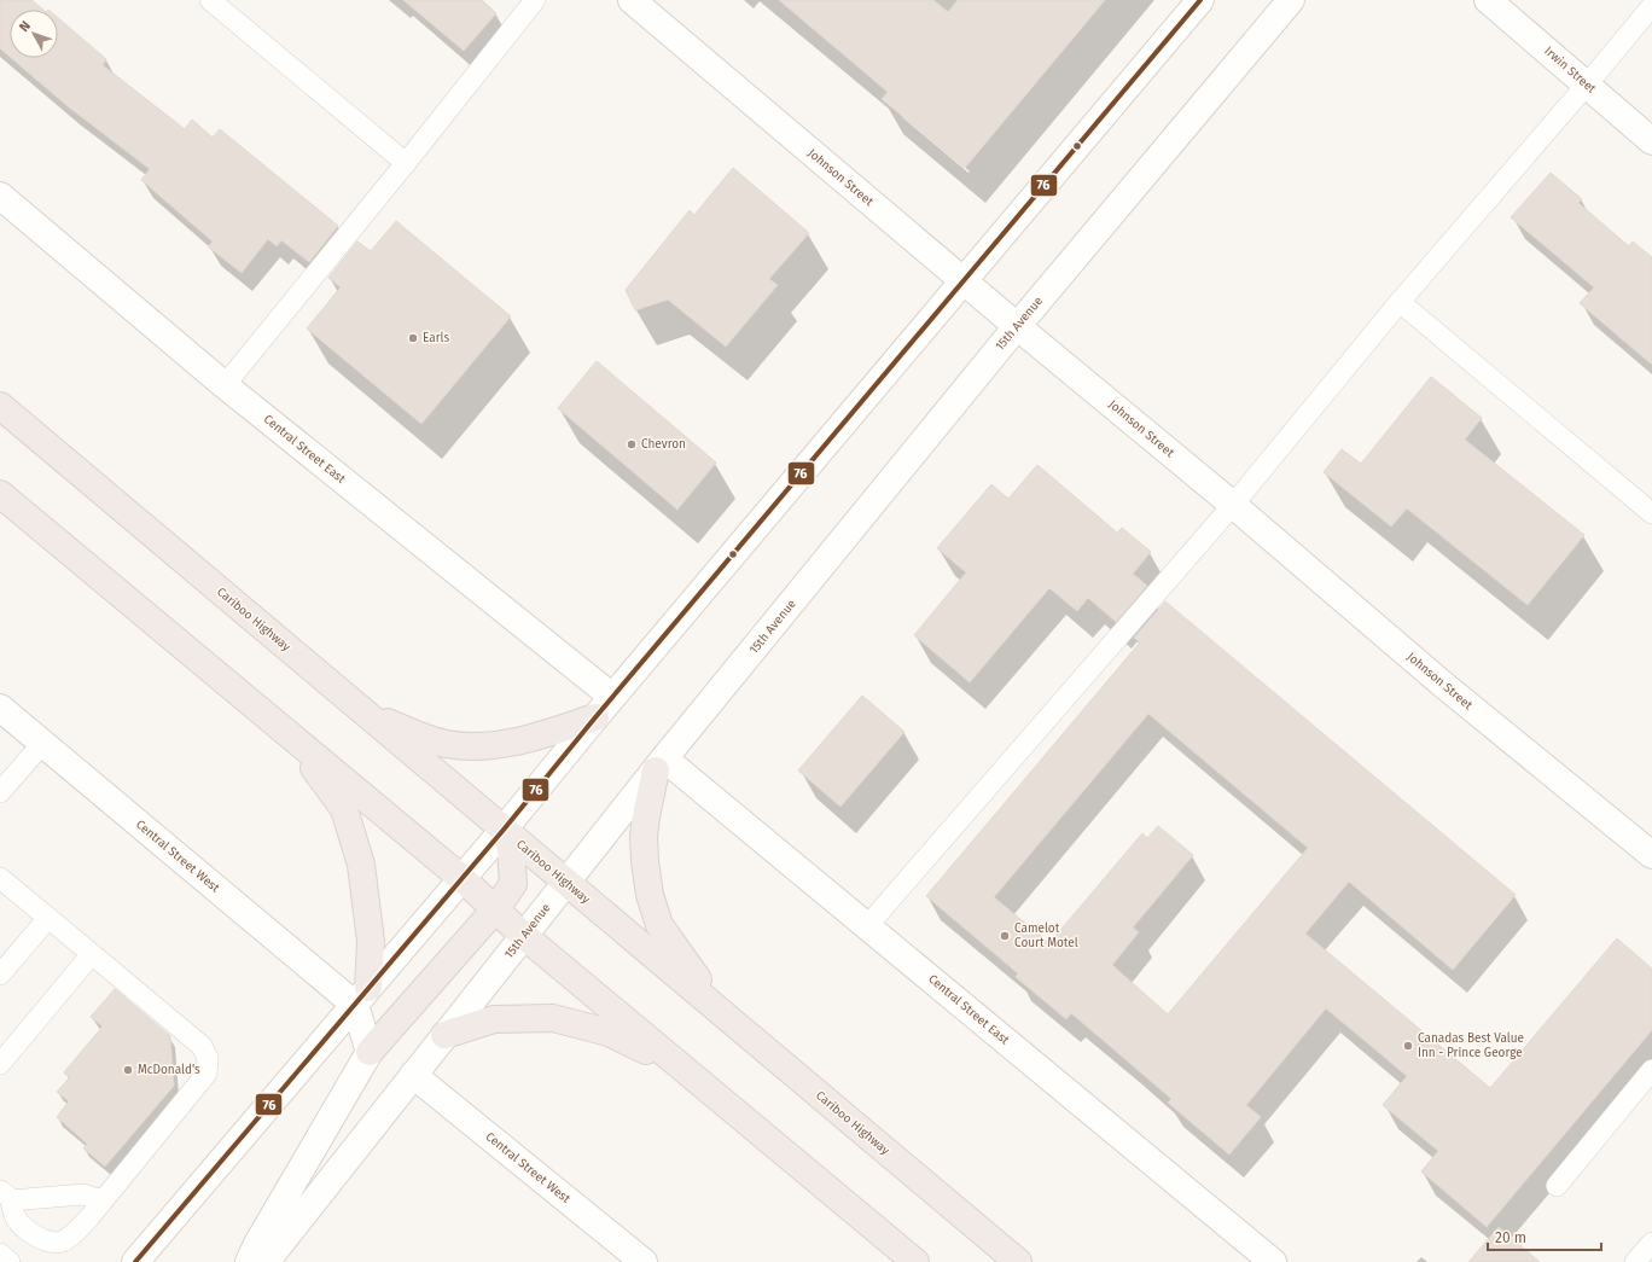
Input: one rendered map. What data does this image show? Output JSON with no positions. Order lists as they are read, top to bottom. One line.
{"streets":{"highway":["Cariboo Highway"],"street":["Irwin Street","Johnson Street","15th Avenue","Central Street East","Central Street West"]},"crossings":[["Johnson Street","15th Avenue"],["15th Avenue","Central Street East"],["15th Avenue","Cariboo Highway"],["15th Avenue","Central Street West"]],"places":["Earls","Chevron","Camelot Court Motel","Canadas Best Value Inn - Prince George","McDonald's"],"lines":["transit line 76"],"scale_bar":"20 m","north":"top left"}
